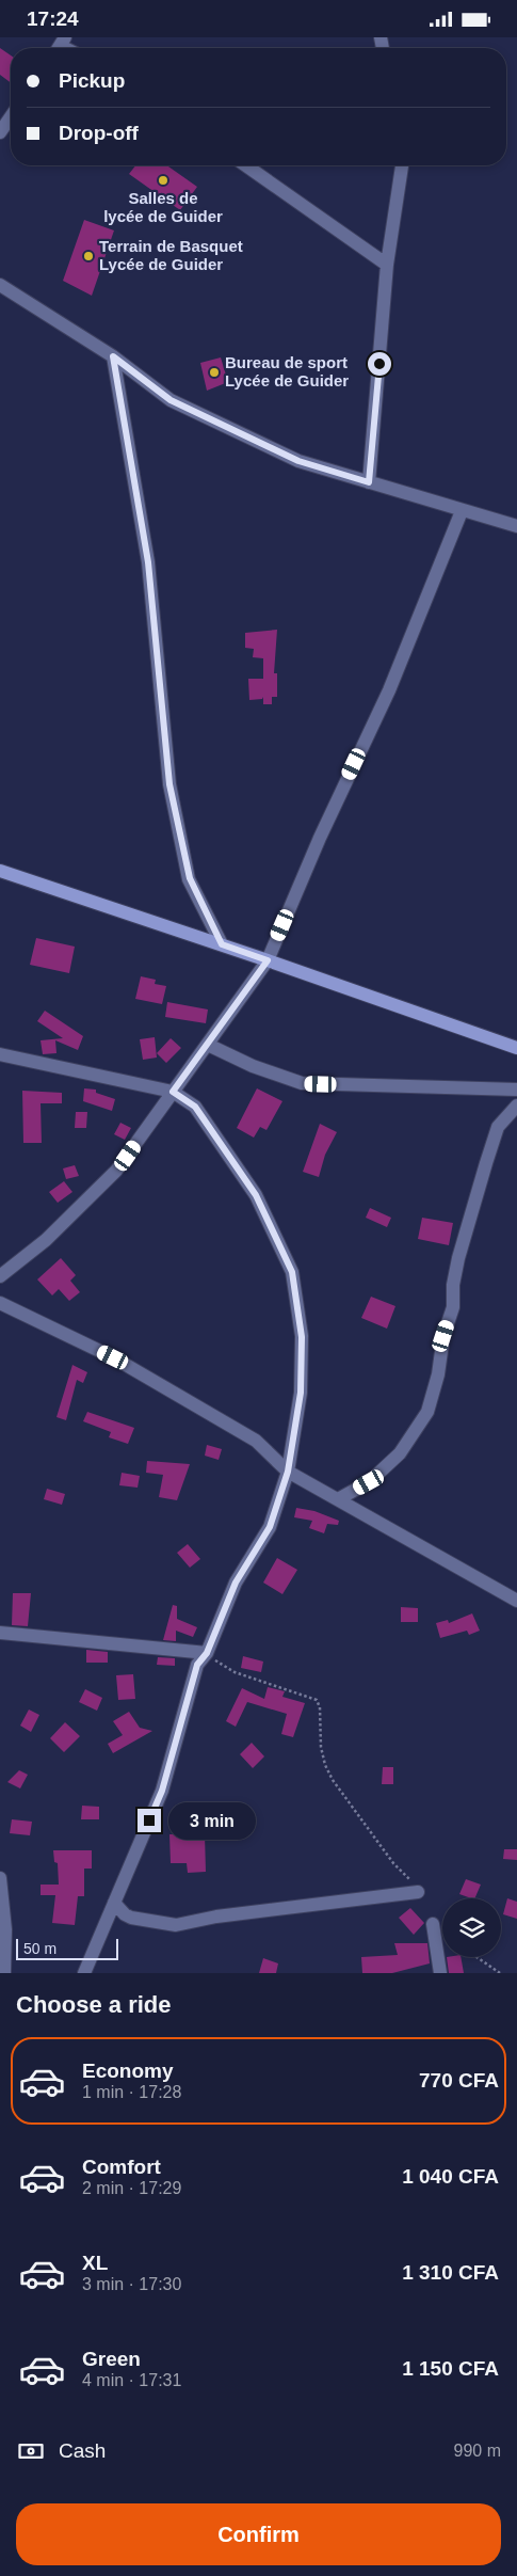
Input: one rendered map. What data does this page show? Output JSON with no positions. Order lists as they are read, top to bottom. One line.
{"places":["Salles de lycée de Guider","Terrain de Basquet Lycée de Guider","Bureau de sport Lycée de Guider"],"scale_bar":"50 m","page":{"status":"17:24","banner":["Pickup","Drop-off"],"bubble":"3 min","scale":"50 m","heading":"Choose a ride","list":[{"name":"Economy","note":"1 min · 17:28","value":"770 CFA"},{"name":"Comfort","note":"2 min · 17:29","value":"1 040 CFA"},{"name":"XL","note":"3 min · 17:30","value":"1 310 CFA"},{"name":"Green","note":"4 min · 17:31","value":"1 150 CFA"}],"pay":["Cash","990 m"],"buttons":"Confirm"}}
